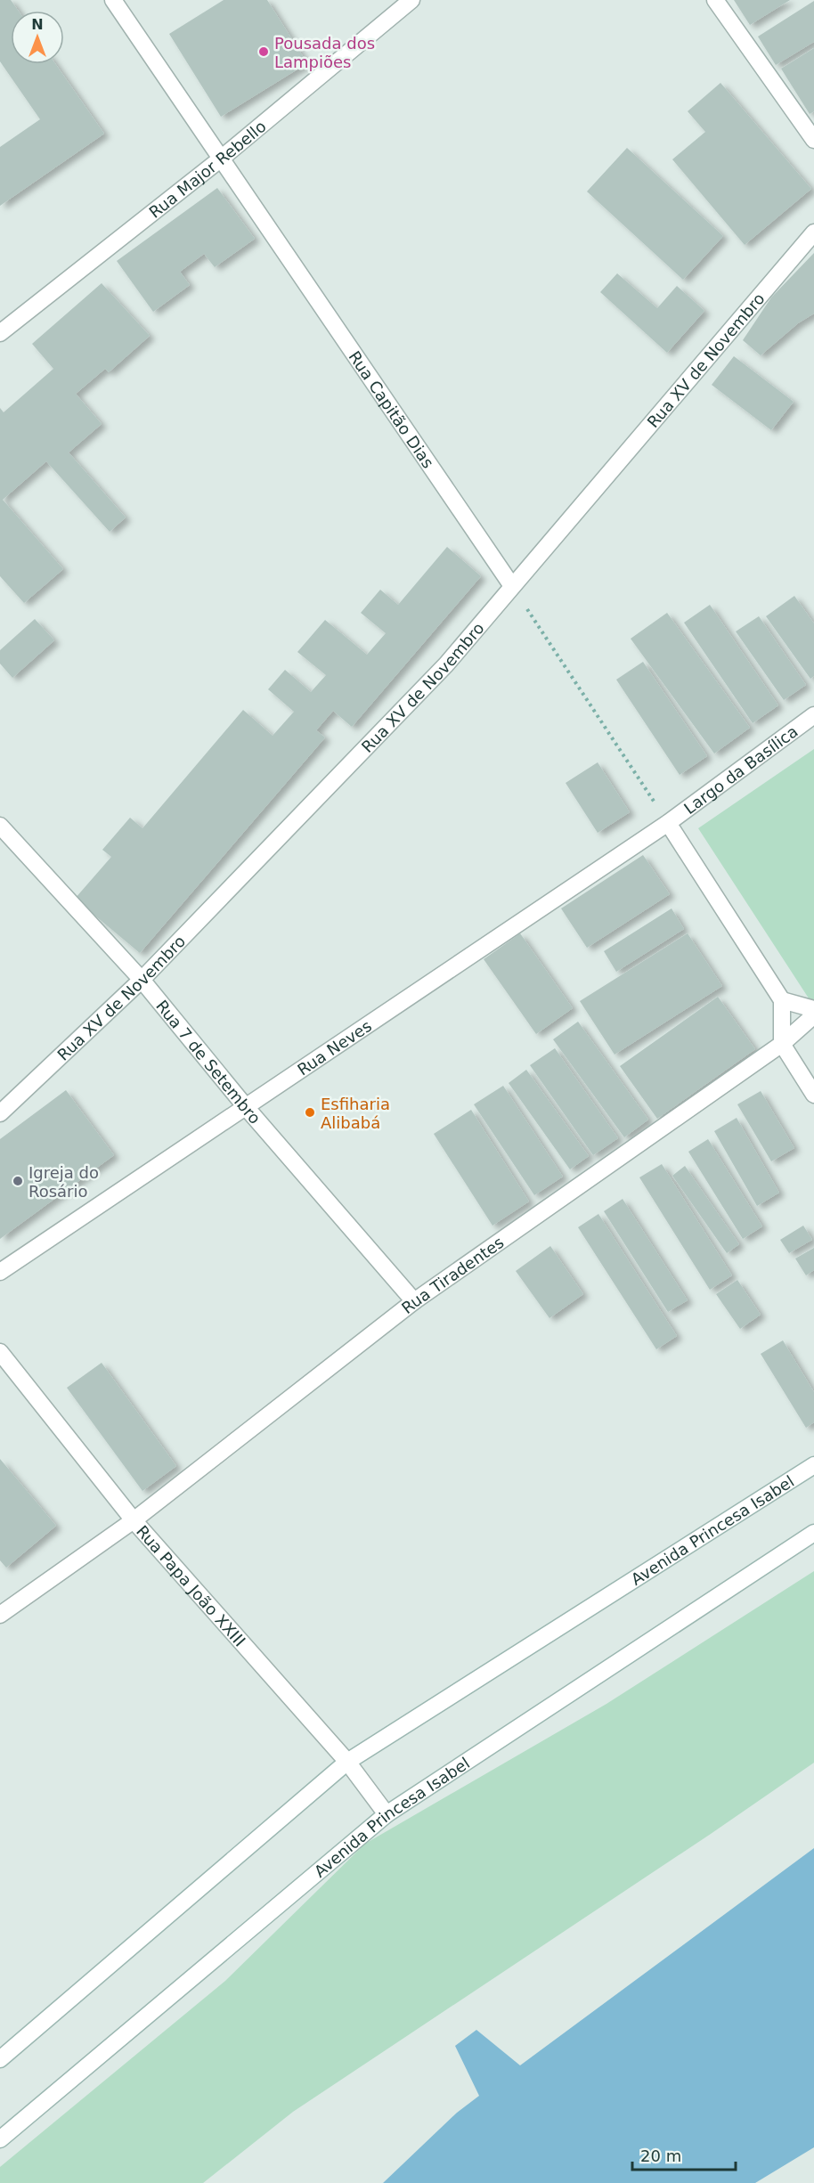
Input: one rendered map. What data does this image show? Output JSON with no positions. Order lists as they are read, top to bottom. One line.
{"streets":{"street":["Rua Major Rebello","Rua XV de Novembro","Rua Capitão Dias","Largo da Basílica","Rua Neves","Rua 7 de Setembro","Rua Tiradentes","Avenida Princesa Isabel","Rua Papa João XXIII"]},"crossings":[["Rua Major Rebello","Rua Capitão Dias"],["Rua XV de Novembro","Rua Capitão Dias"],["Rua XV de Novembro","Rua 7 de Setembro"],["Largo da Basílica","Rua Neves"],["Rua Neves","Rua 7 de Setembro"],["Rua 7 de Setembro","Rua Tiradentes"],["Rua Tiradentes","Rua Papa João XXIII"],["Avenida Princesa Isabel","Rua Papa João XXIII"]],"places":["Pousada dos Lampiões","Esfiharia Alibabá","Igreja do Rosário"],"scale_bar":"20 m","north":"top"}
